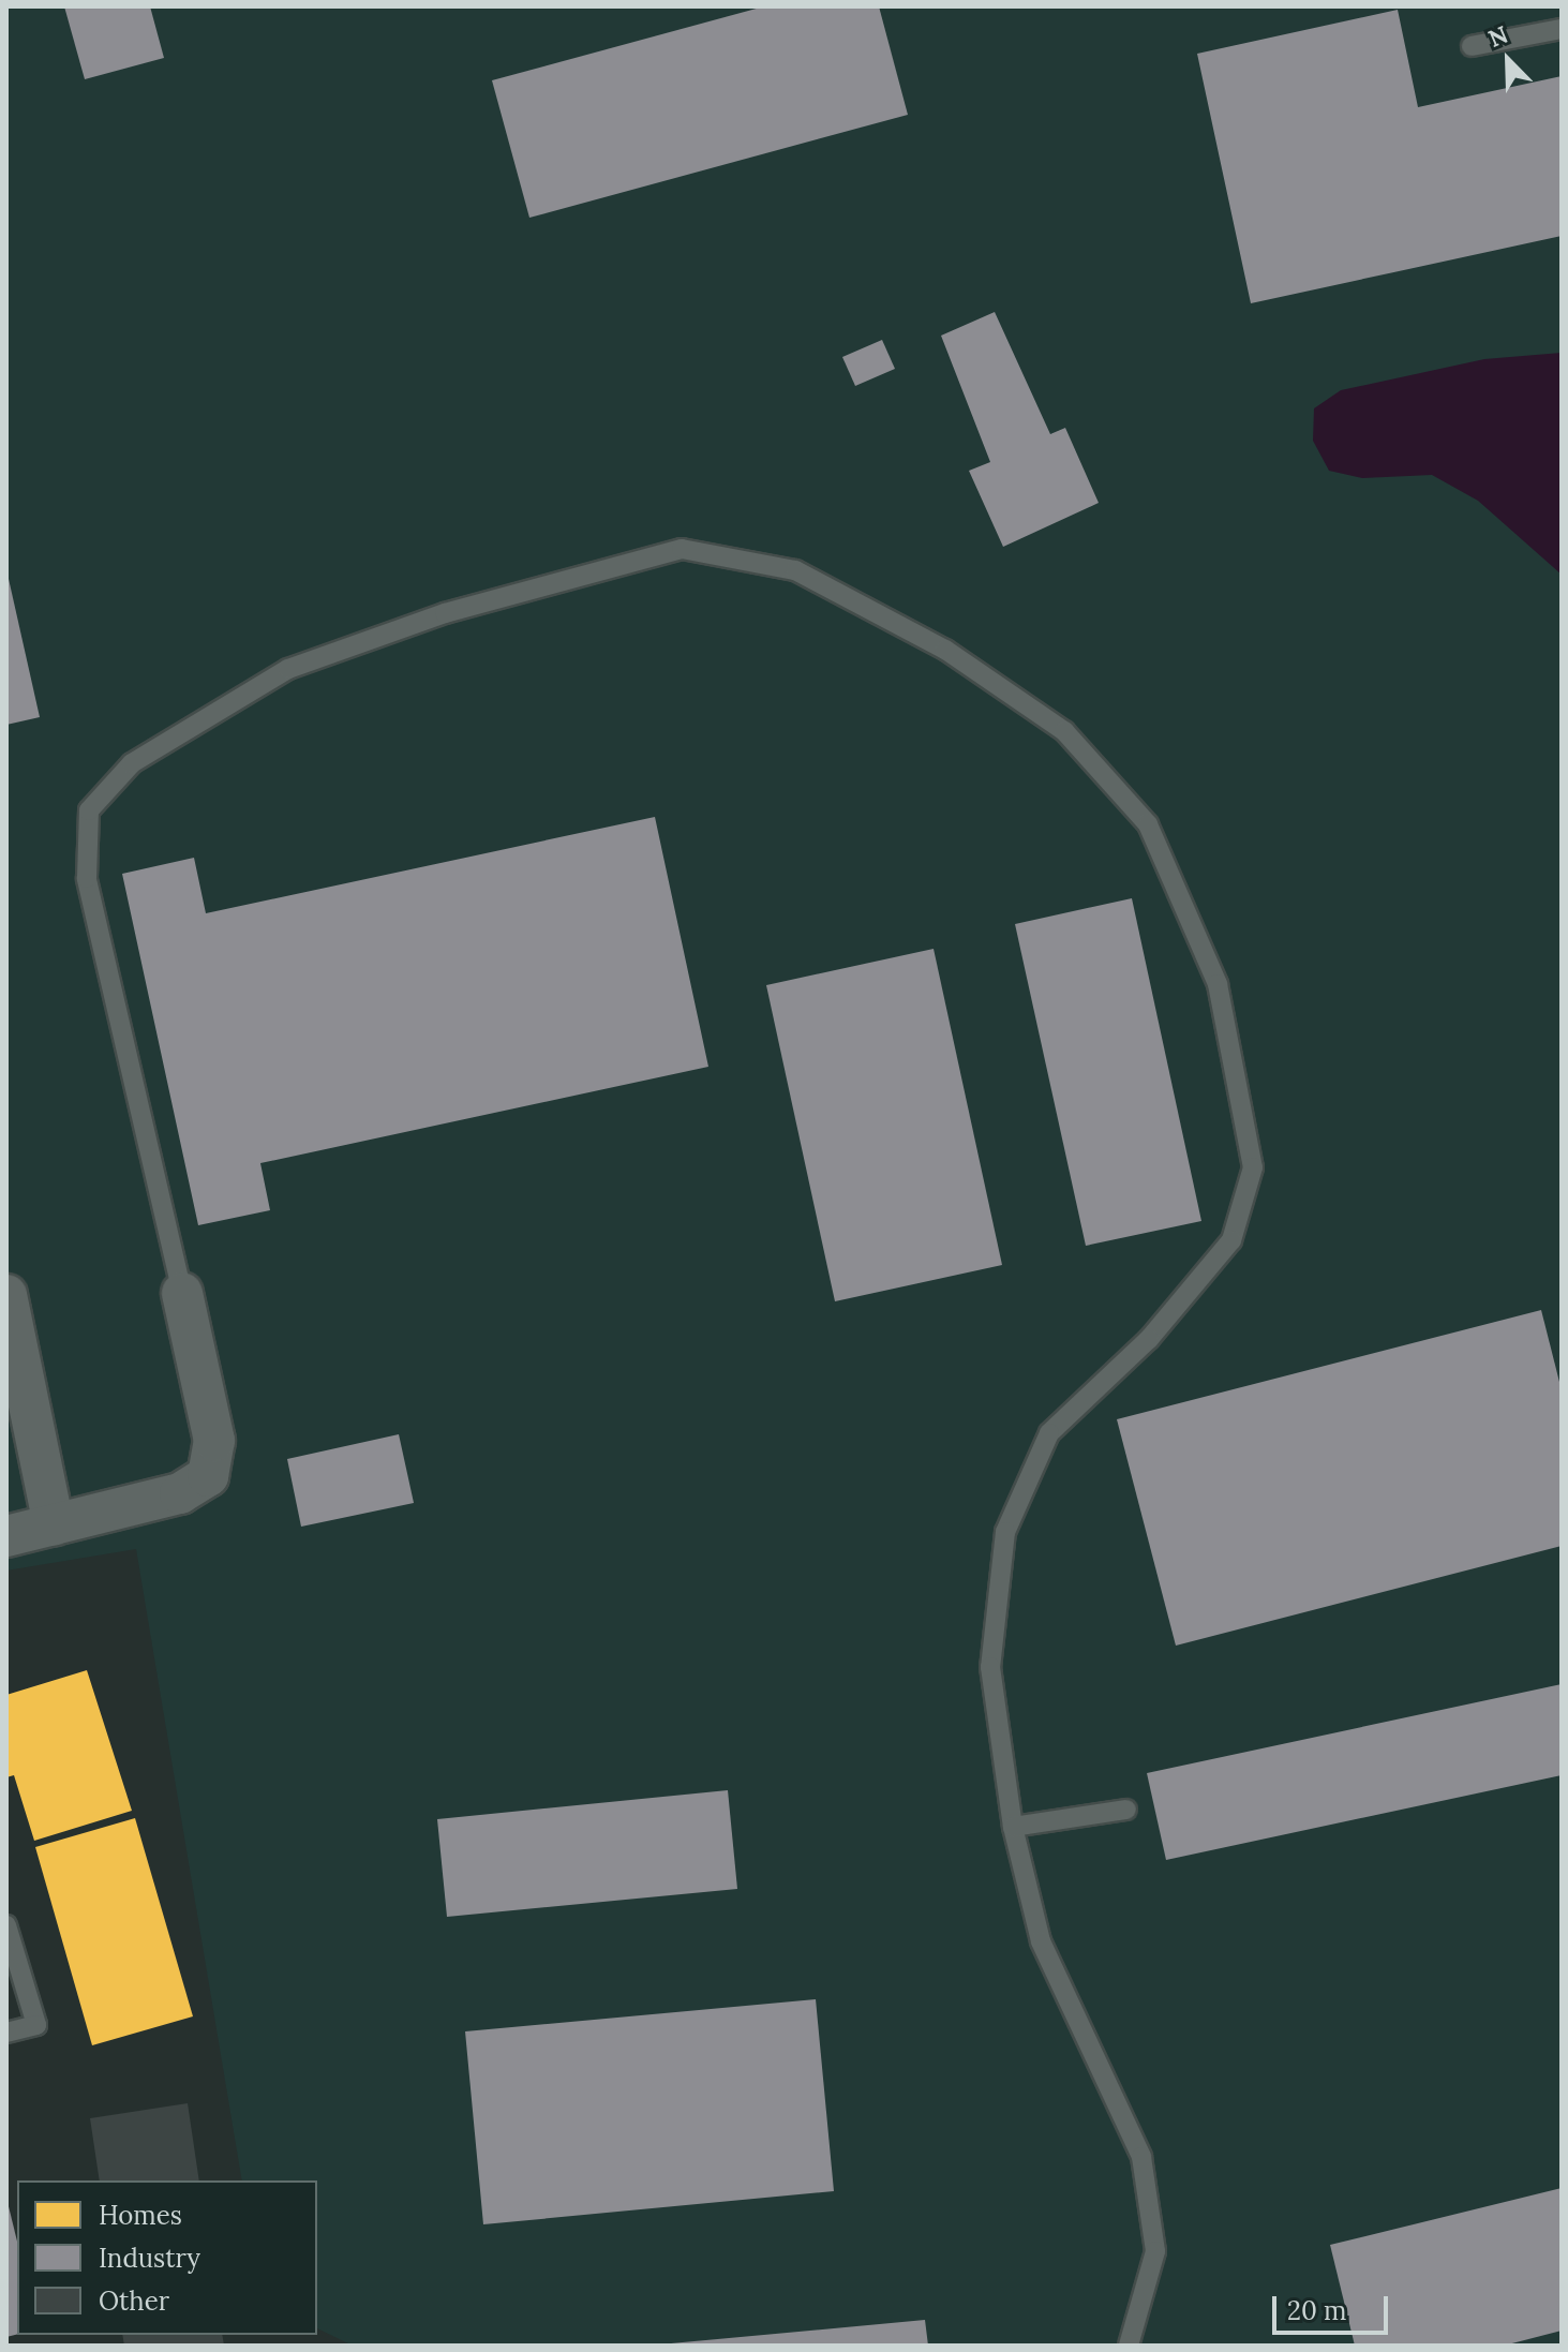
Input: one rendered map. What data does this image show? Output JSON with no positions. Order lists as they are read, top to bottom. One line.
{"legend":["Homes","Industry","Other"],"scale_bar":"20 m","north":"top left"}
